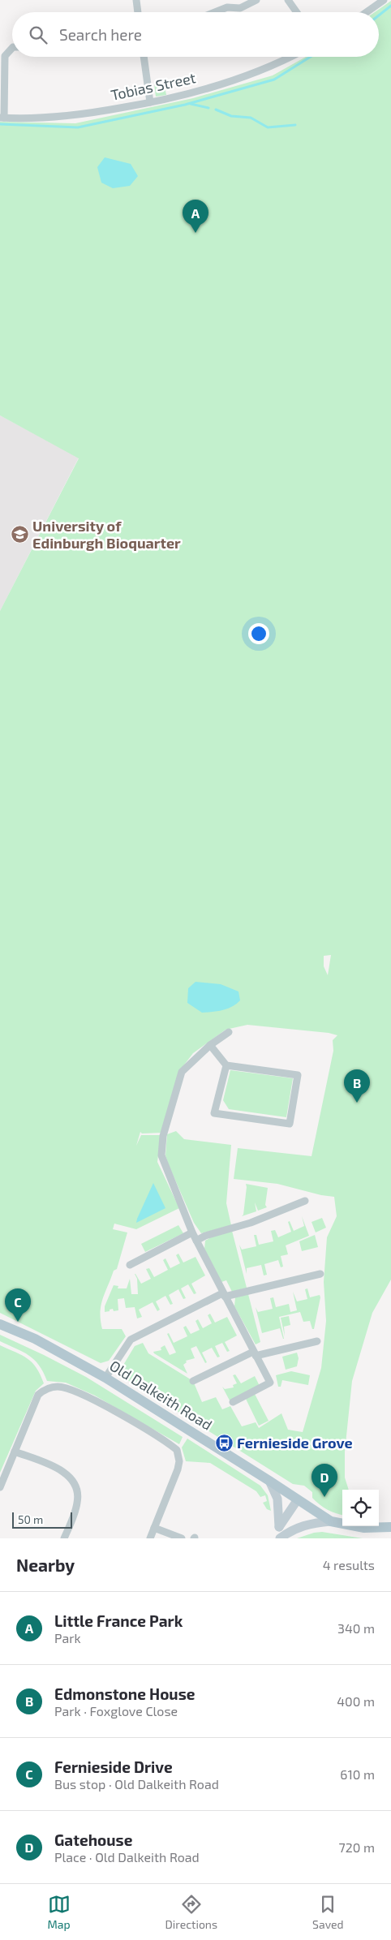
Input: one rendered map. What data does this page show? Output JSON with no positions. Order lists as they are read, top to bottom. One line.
{"streets":{"main road":["Old Dalkeith Road"],"street":["Tobias Street"]},"places":{"school or university":["University of Edinburgh Bioquarter"],"bus stop":["Fernieside Grove"]},"scale_bar":"50 m","page":{"search":"Search here","pins":["A","B","C","D"],"scale":"50 m","heading":["Nearby","4 results"],"list":[{"mark":"A","name":"Little France Park","note":"Park","value":"340 m"},{"mark":"B","name":"Edmonstone House","note":"Park · Foxglove Close","value":"400 m"},{"mark":"C","name":"Fernieside Drive","note":"Bus stop · Old Dalkeith Road","value":"610 m"},{"mark":"D","name":"Gatehouse","note":"Place · Old Dalkeith Road","value":"720 m"}],"nav":["Map","Directions","Saved"]}}
